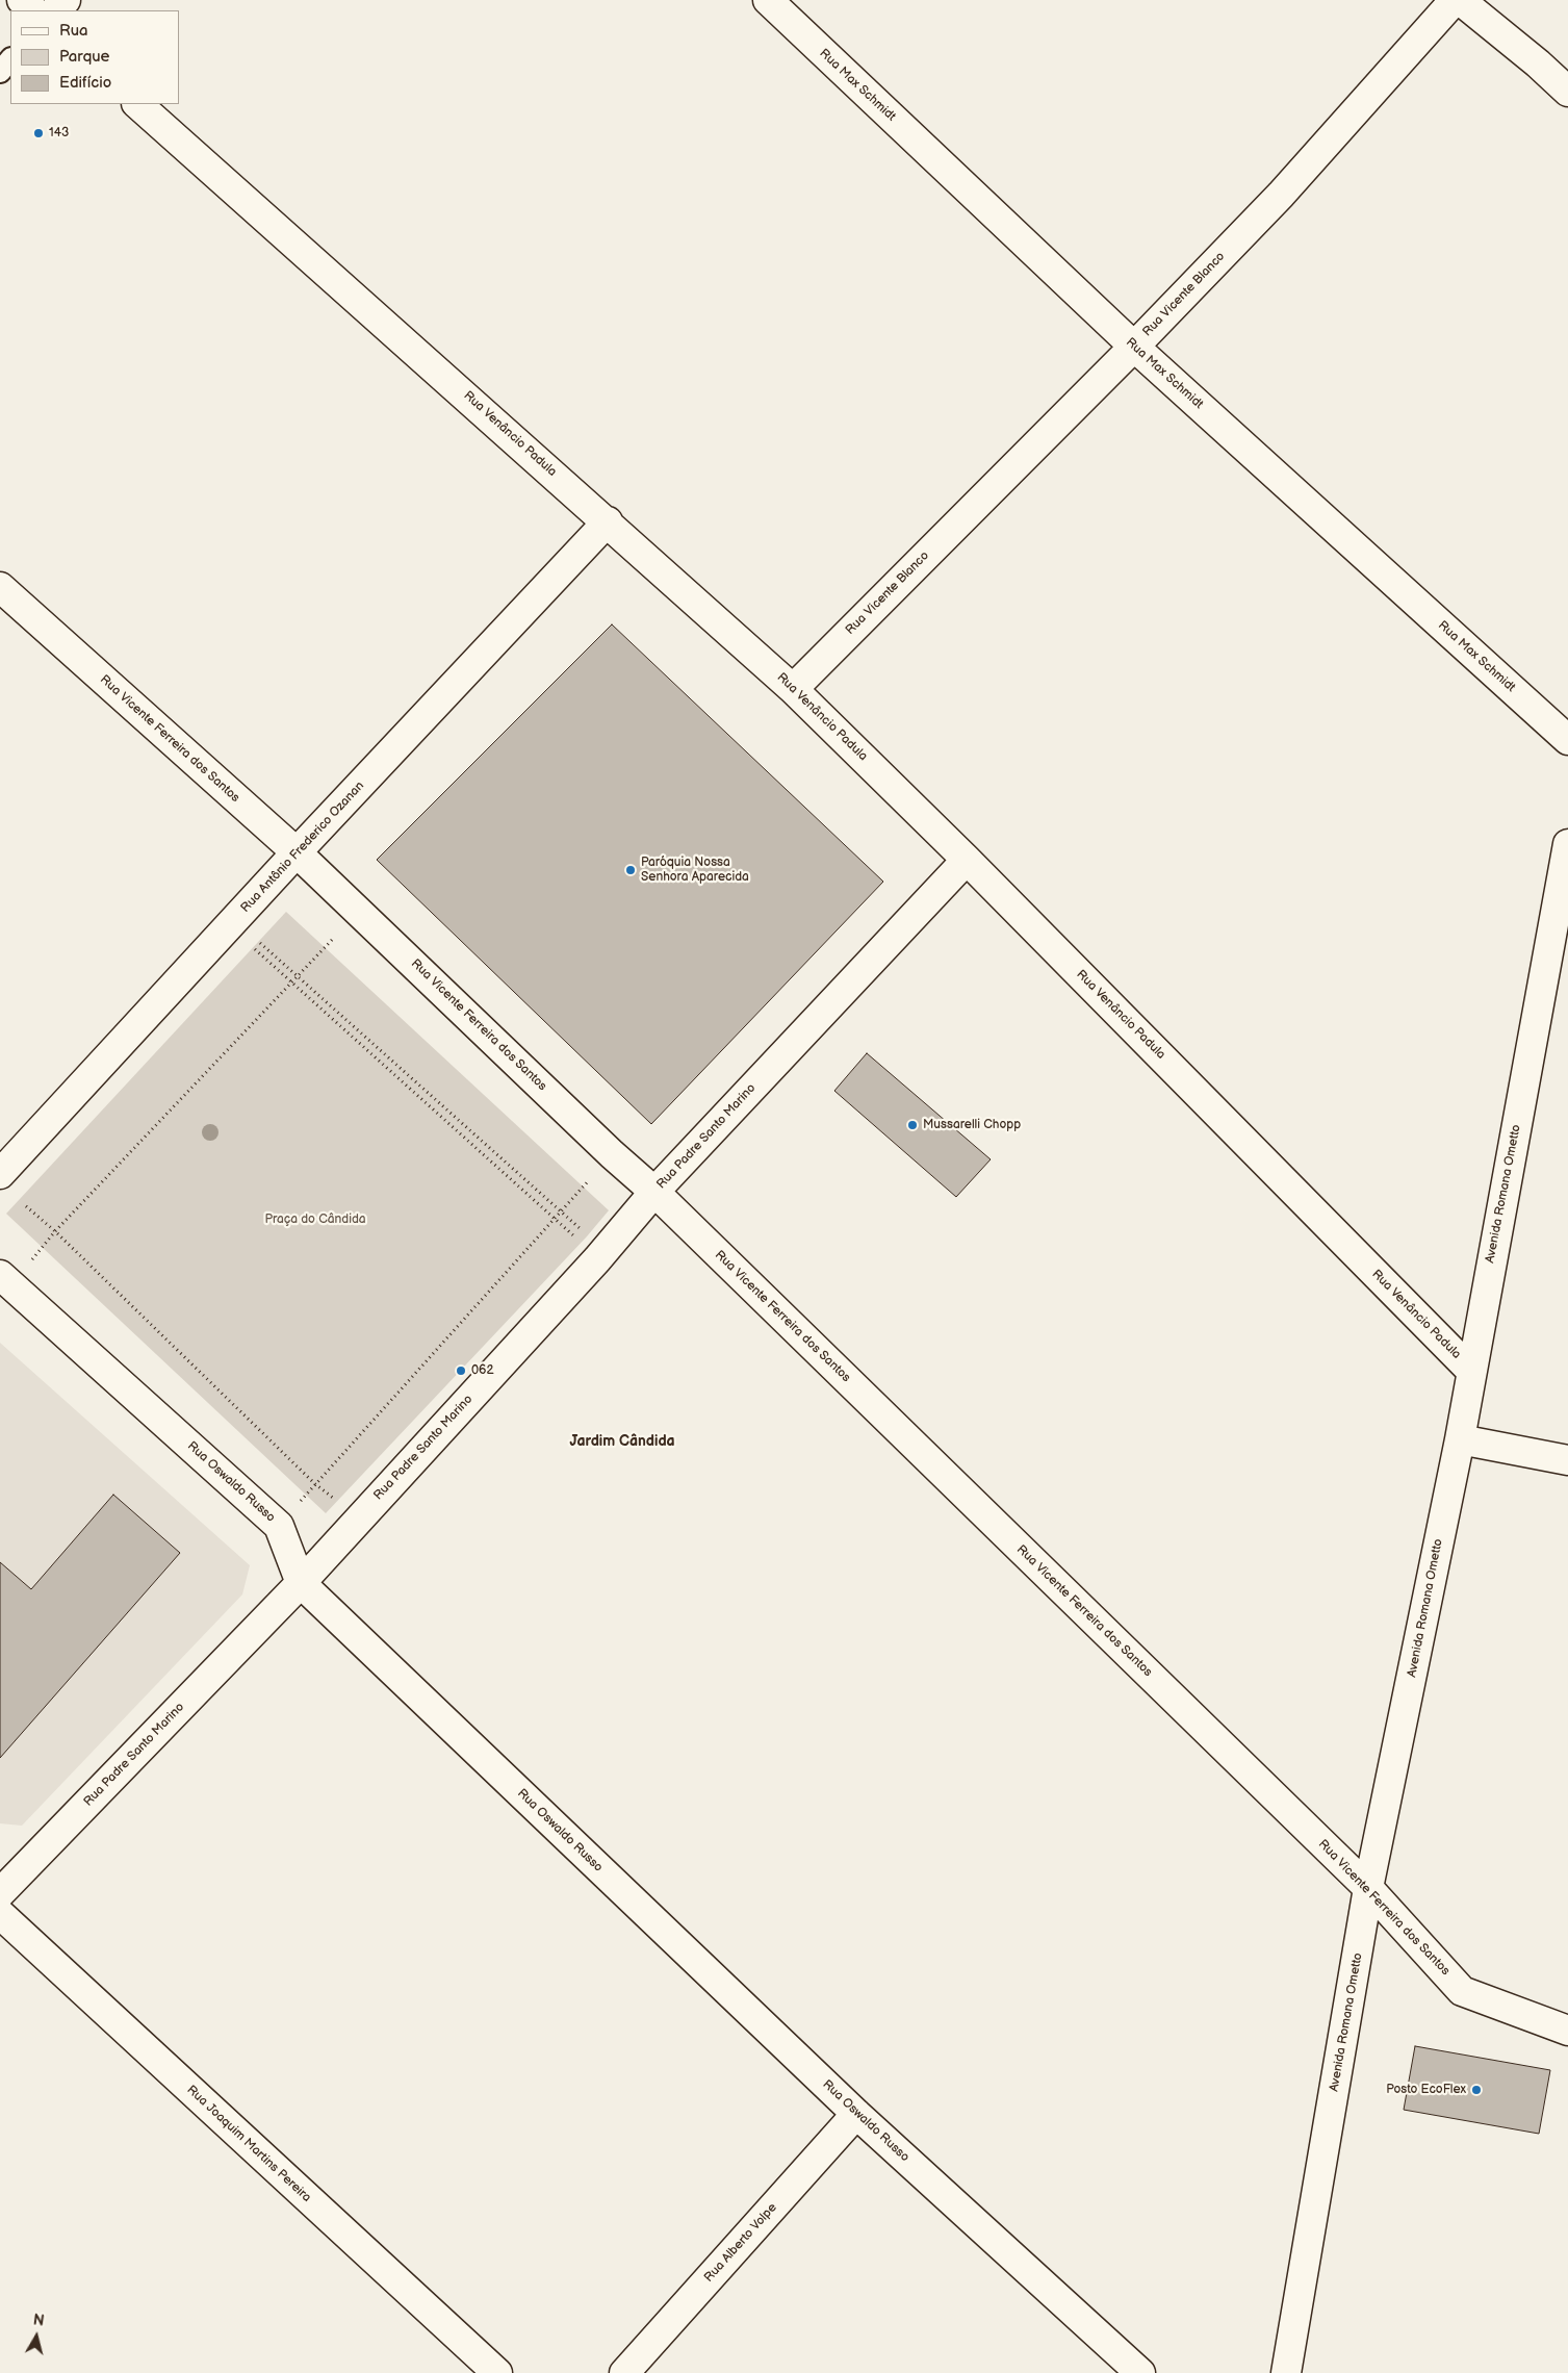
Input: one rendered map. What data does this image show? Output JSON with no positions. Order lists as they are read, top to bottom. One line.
{"streets":{"street":["Rua Max Schmidt","Rua Vicente Blanco","Rua Venâncio Padula","Rua Vicente Ferreira dos Santos","Rua Antônio Frederico Ozanan","Rua Padre Santo Marino","Avenida Romana Ometto","Rua Oswaldo Russo","Rua Joaquim Martins Pereira","Rua Alberto Volpe"]},"crossings":[["Rua Max Schmidt","Rua Vicente Blanco"],["Rua Vicente Blanco","Rua Venâncio Padula"],["Rua Venâncio Padula","Rua Antônio Frederico Ozanan"],["Rua Venâncio Padula","Rua Padre Santo Marino"],["Rua Venâncio Padula","Avenida Romana Ometto"],["Rua Vicente Ferreira dos Santos","Rua Antônio Frederico Ozanan"],["Rua Vicente Ferreira dos Santos","Rua Padre Santo Marino"],["Rua Vicente Ferreira dos Santos","Avenida Romana Ometto"],["Rua Padre Santo Marino","Rua Oswaldo Russo"],["Rua Oswaldo Russo","Rua Alberto Volpe"]],"districts":["Jardim Cândida"],"parks":["Praça do Cândida"],"places":["143","Paróquia Nossa Senhora Aparecida","Mussarelli Chopp","062","Posto EcoFlex"],"legend":["Rua","Parque","Edifício"],"north":"top"}
